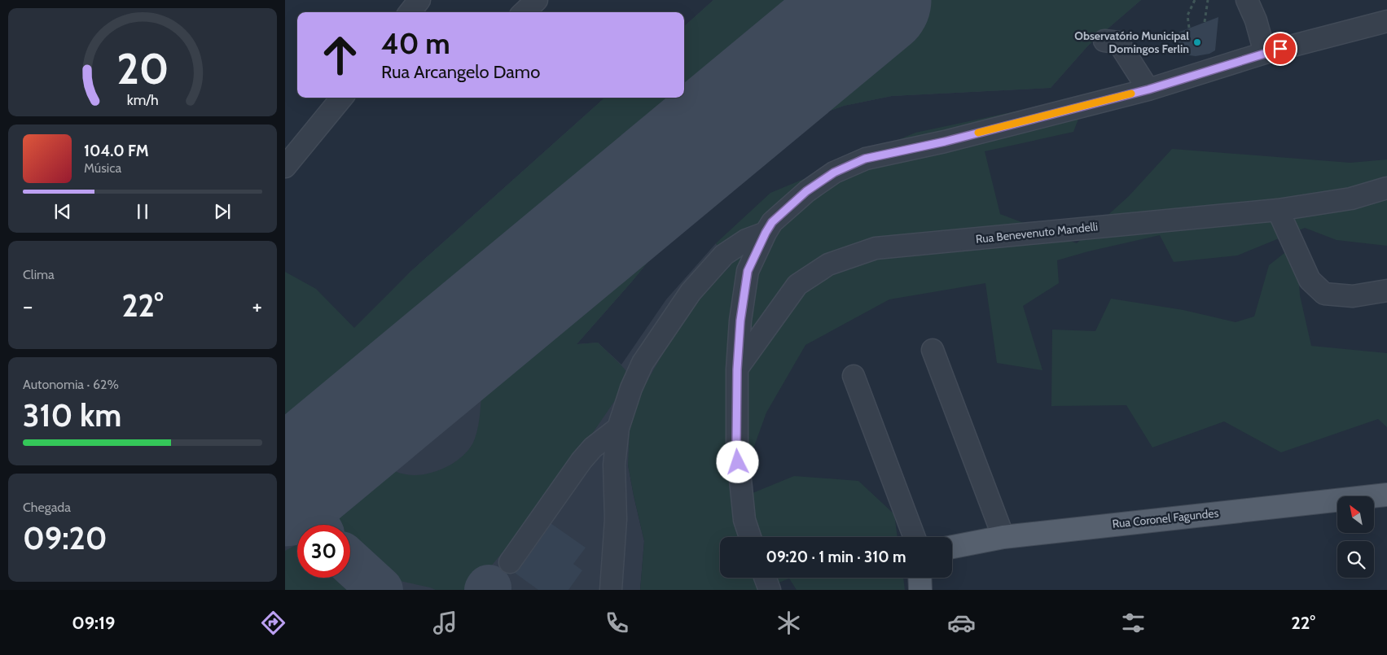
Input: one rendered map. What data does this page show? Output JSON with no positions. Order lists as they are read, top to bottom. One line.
{"streets":{"main road":["Rua Coronel Fagundes"],"street":["Rua Benevenuto Mandelli"]},"places":["Observatório Municipal Domingos Ferlin"],"north":"top left","page":{"turn":["40 m","Rua Arcangelo Damo"],"song":["104.0 FM","Música"],"tile":["Clima",["Autonomia · 62%","310 km"],["Chegada","09:20"]],"heat":["−","22°","+"],"limit":"30","trip":"09:20 · 1 min · 310 m","tabs":["09:19","22°"],"gauge":["20","km/h"]}}
